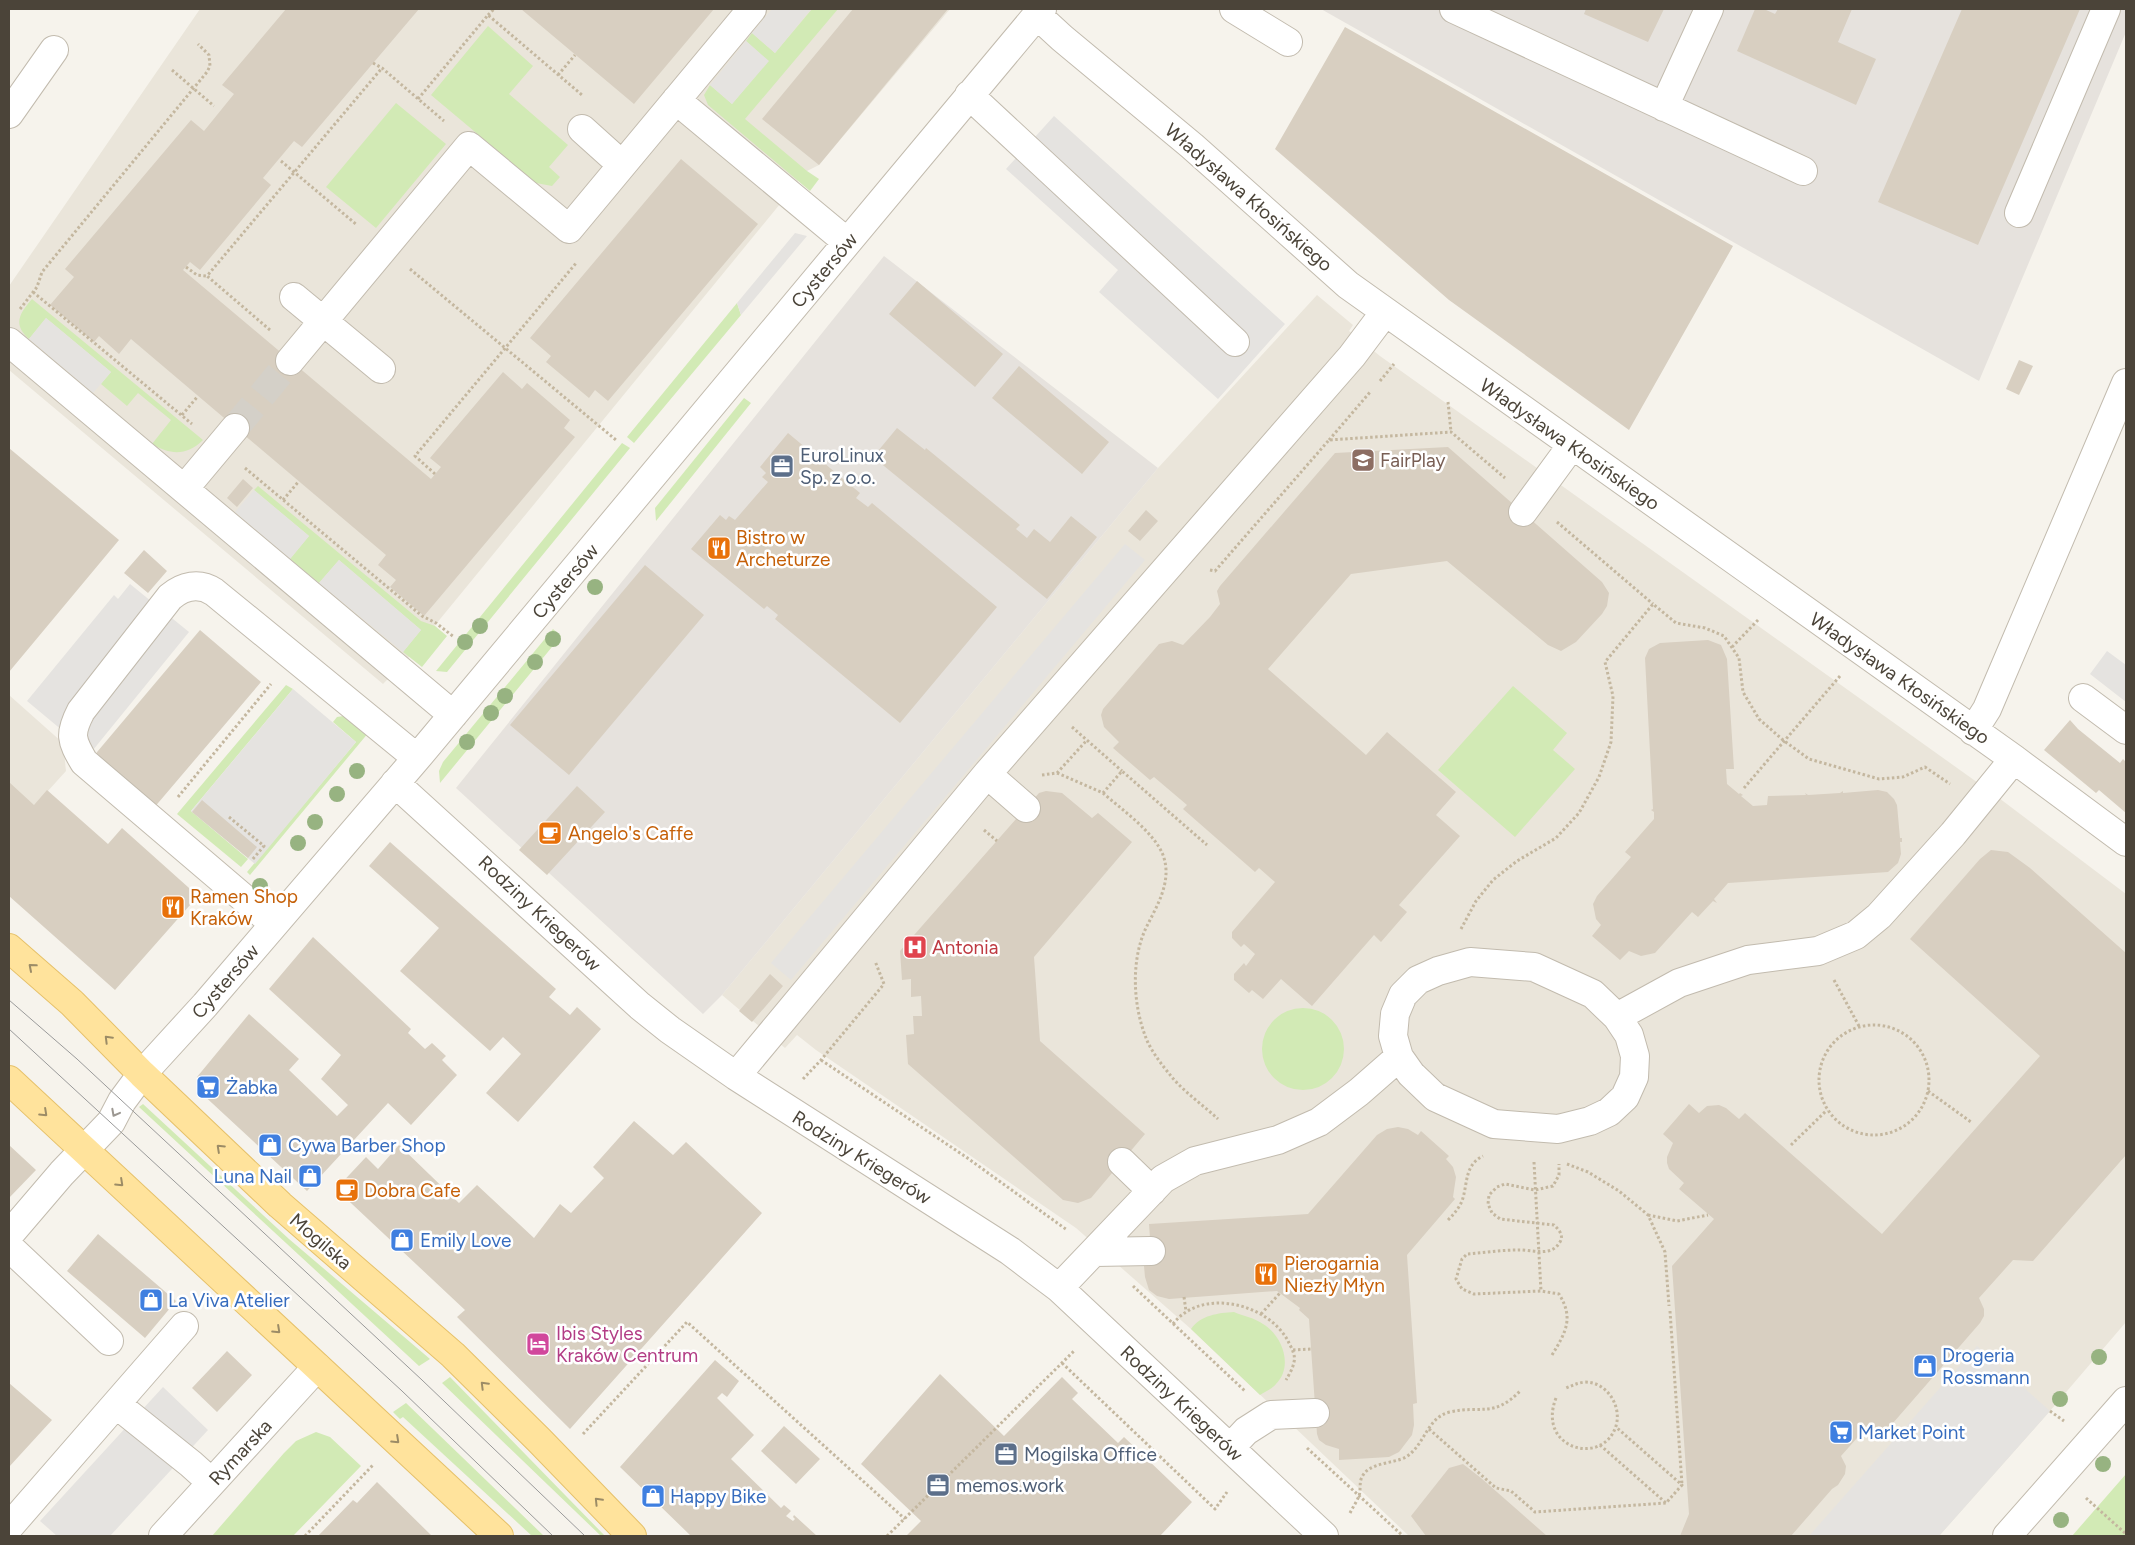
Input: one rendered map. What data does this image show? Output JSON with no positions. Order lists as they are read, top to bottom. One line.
{"streets":{"main road":["Mogilska"],"street":["Władysława Kłosińskiego","Cystersów","Rodziny Kriegerów","Rymarska"]},"crossings":[["Władysława Kłosińskiego","Cystersów"],["Cystersów","Rodziny Kriegerów"],["Cystersów","Mogilska"]],"places":{"school or university":["FairPlay"],"office":["EuroLinux Sp. z o.o.","Mogilska Office","memos.work"],"restaurant":["Bistro w Archeturze","Ramen Shop Kraków","Pierogarnia Niezły Młyn"],"cafe":["Angelo's Caffe","Dobra Cafe"],"hospital":["Antonia"],"supermarket":["Żabka","Market Point"],"shop":["Cywa Barber Shop","Luna Nail","Emily Love","La Viva Atelier","Drogeria Rossmann","Happy Bike"],"hotel":["Ibis Styles Kraków Centrum"]}}
